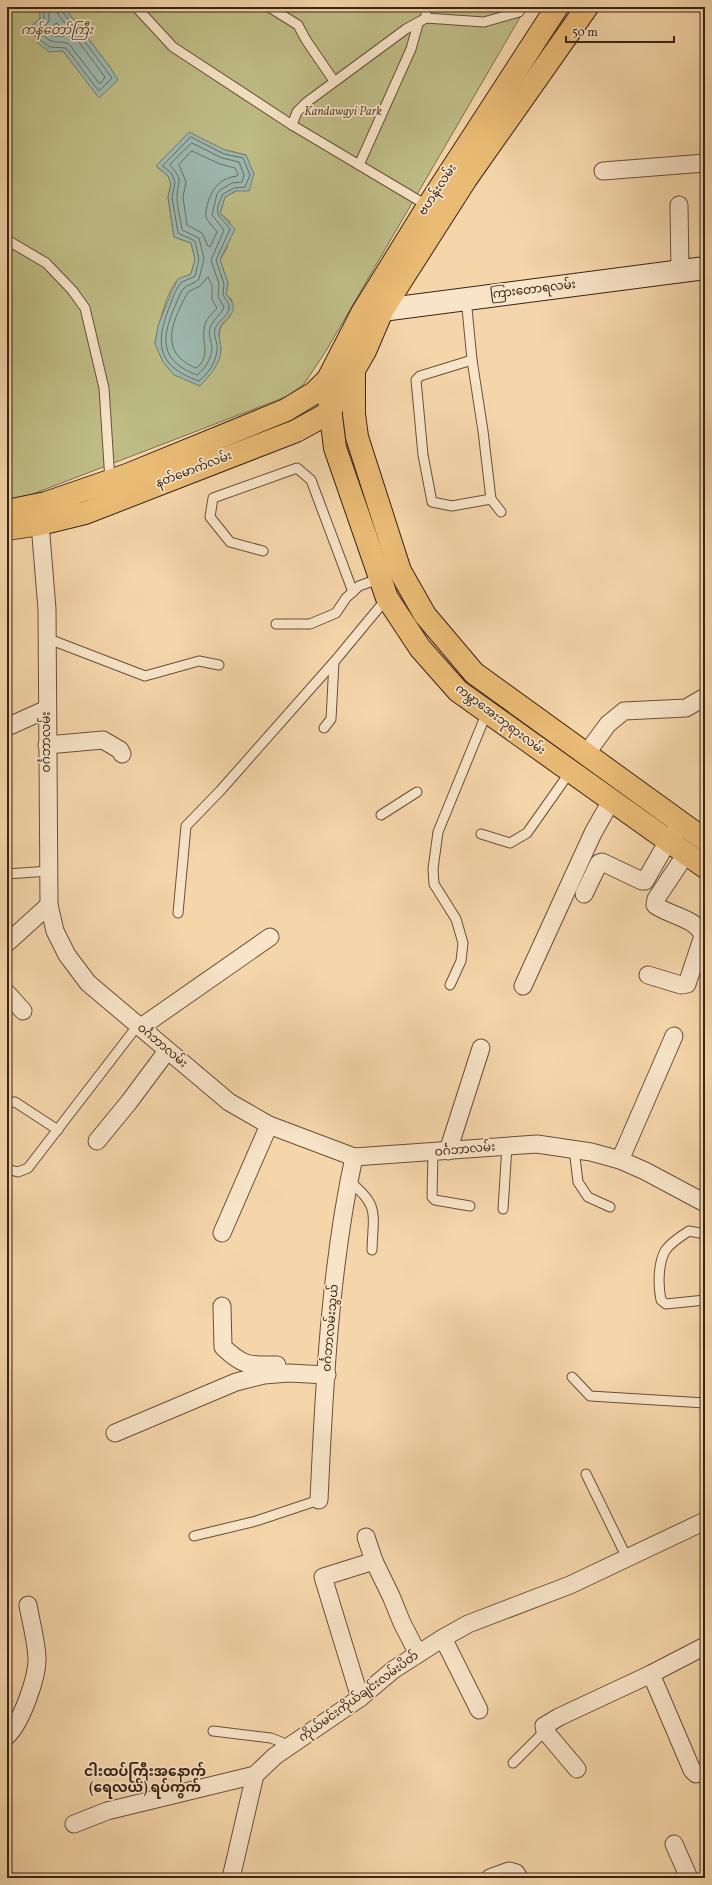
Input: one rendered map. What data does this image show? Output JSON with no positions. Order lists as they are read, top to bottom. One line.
{"streets":{"main road":["ဗဟန်းလမ်း","ကြားတောရလမ်း","နတ်မောက်လမ်း","ကမ္ဘာအေးဘုရားလမ်း"],"street":["ဝင်္ဂဘာလမ်း","ဝင်္ဂဘာလမ်းသွယ်","ကိုယ်မင်းကိုယ်ချင်းလမ်းပိတ်"]},"crossings":[["ဗဟန်းလမ်း","ကြားတောရလမ်း"],["ဗဟန်းလမ်း","နတ်မောက်လမ်း"],["ဗဟန်းလမ်း","ကမ္ဘာအေးဘုရားလမ်း"],["နတ်မောက်လမ်း","ကမ္ဘာအေးဘုရားလမ်း"],["နတ်မောက်လမ်း","ဝင်္ဂဘာလမ်း"],["ဝင်္ဂဘာလမ်း","ဝင်္ဂဘာလမ်းသွယ်"]],"districts":["ငါးထပ်ကြီးအနောက် (ရေလယ်) ရပ်ကွက်"],"water":["ကန်တော်ကြီး"],"parks":["Kandawgyi Park"],"scale_bar":"50 m"}
